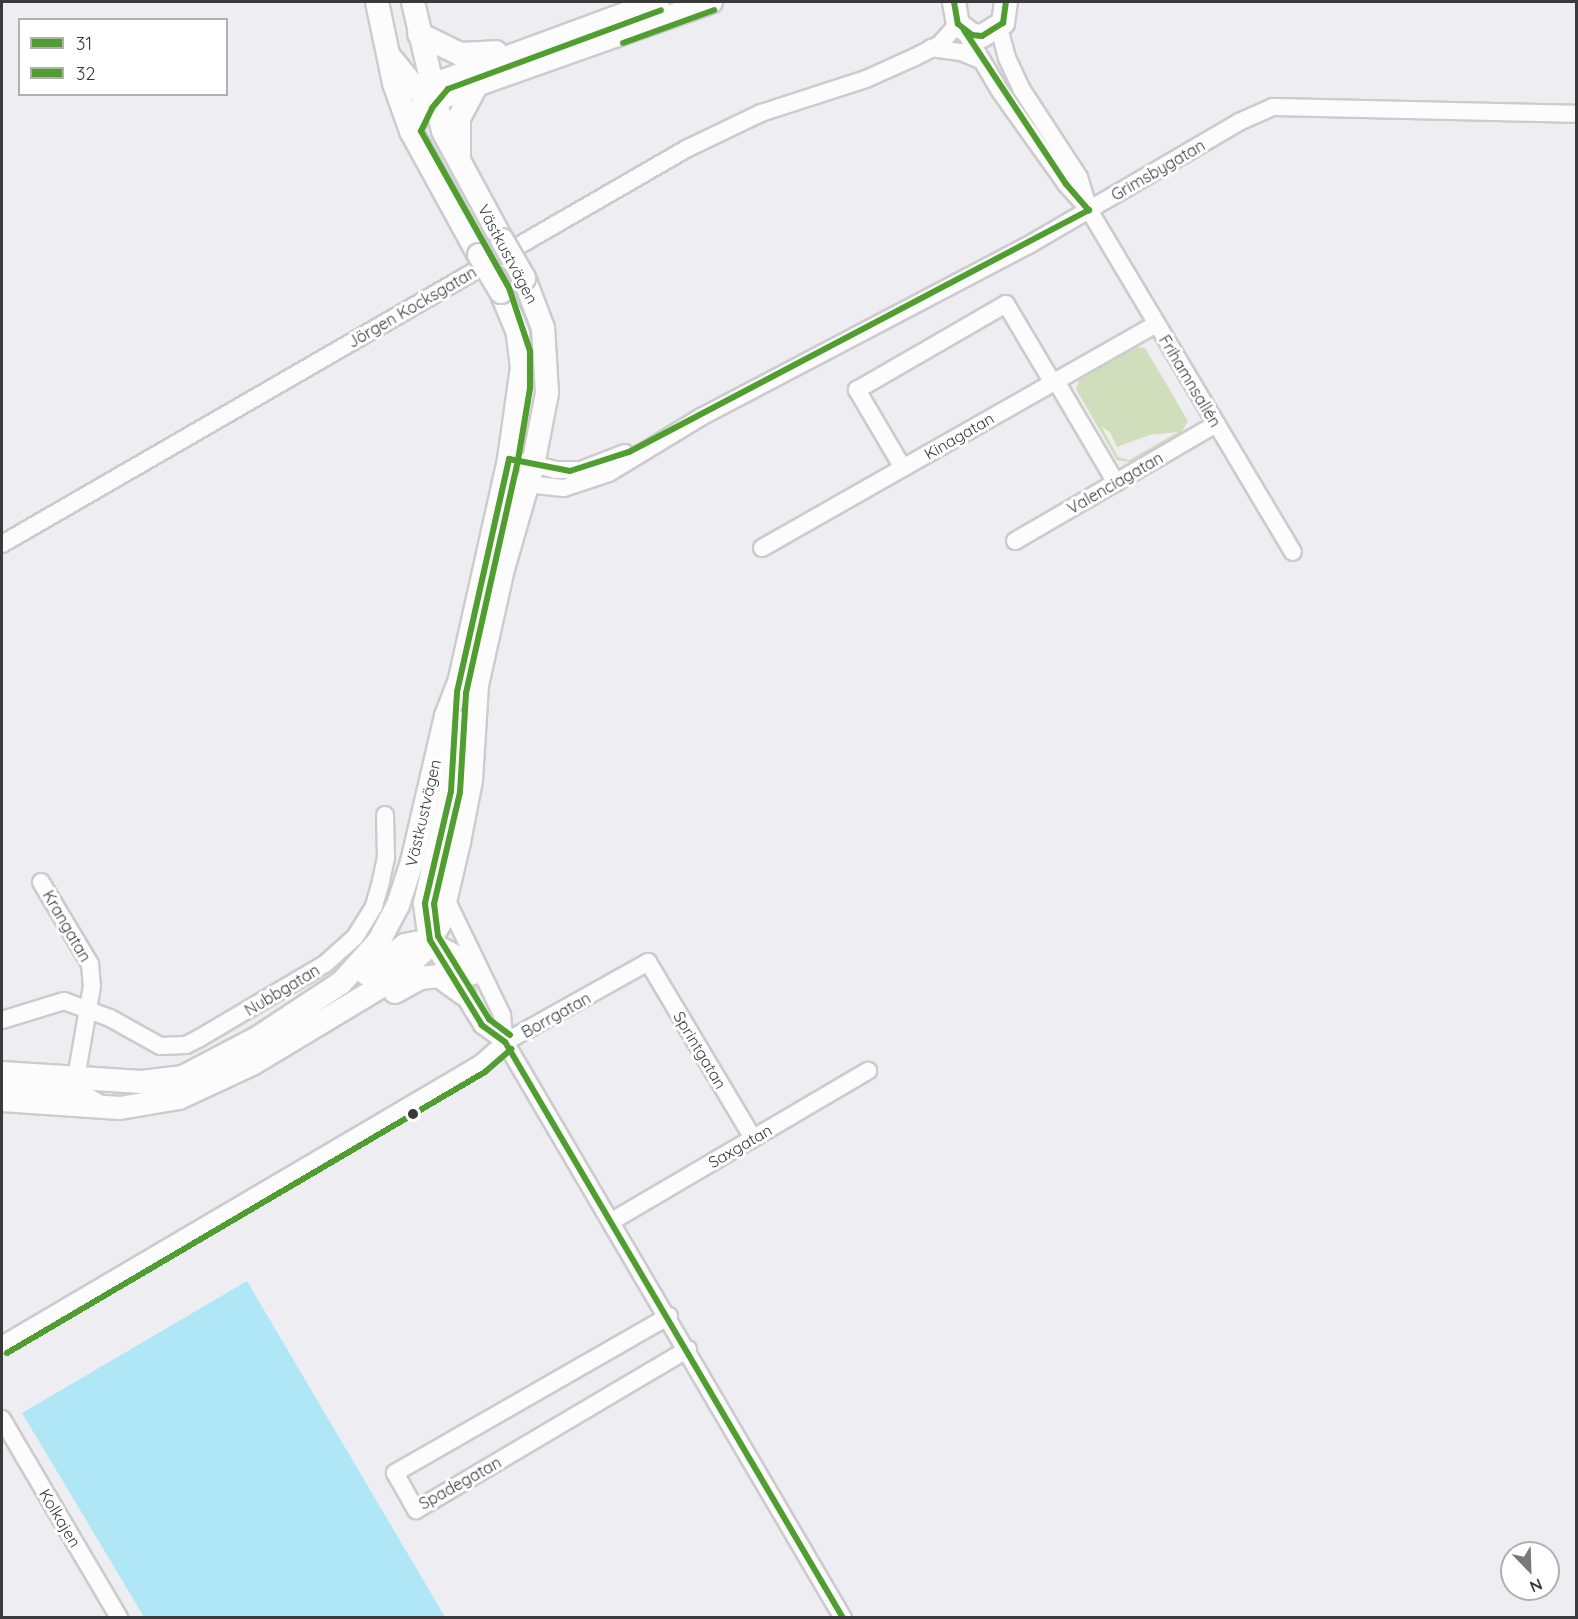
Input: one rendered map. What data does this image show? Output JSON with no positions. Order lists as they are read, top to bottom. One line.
{"streets":{"main road":["Västkustvägen"],"street":["Grimsbygatan","Jörgen Kocksgatan","Frihamnsallén","Kinagatan","Valenciagatan","Krangatan","Nubbgatan","Borrgatan","Sprintgatan","Saxgatan","Spadegatan","Kolkajen"]},"crossings":[["Grimsbygatan","Västkustvägen"],["Grimsbygatan","Frihamnsallén"],["Västkustvägen","Krangatan"],["Jörgen Kocksgatan","Frihamnsallén"],["Frihamnsallén","Kinagatan"],["Frihamnsallén","Valenciagatan"],["Krangatan","Nubbgatan"],["Borrgatan","Sprintgatan"],["Sprintgatan","Saxgatan"]],"lines":["transit line 31","transit line 32"],"legend":["31","32"],"north":"bottom right"}
